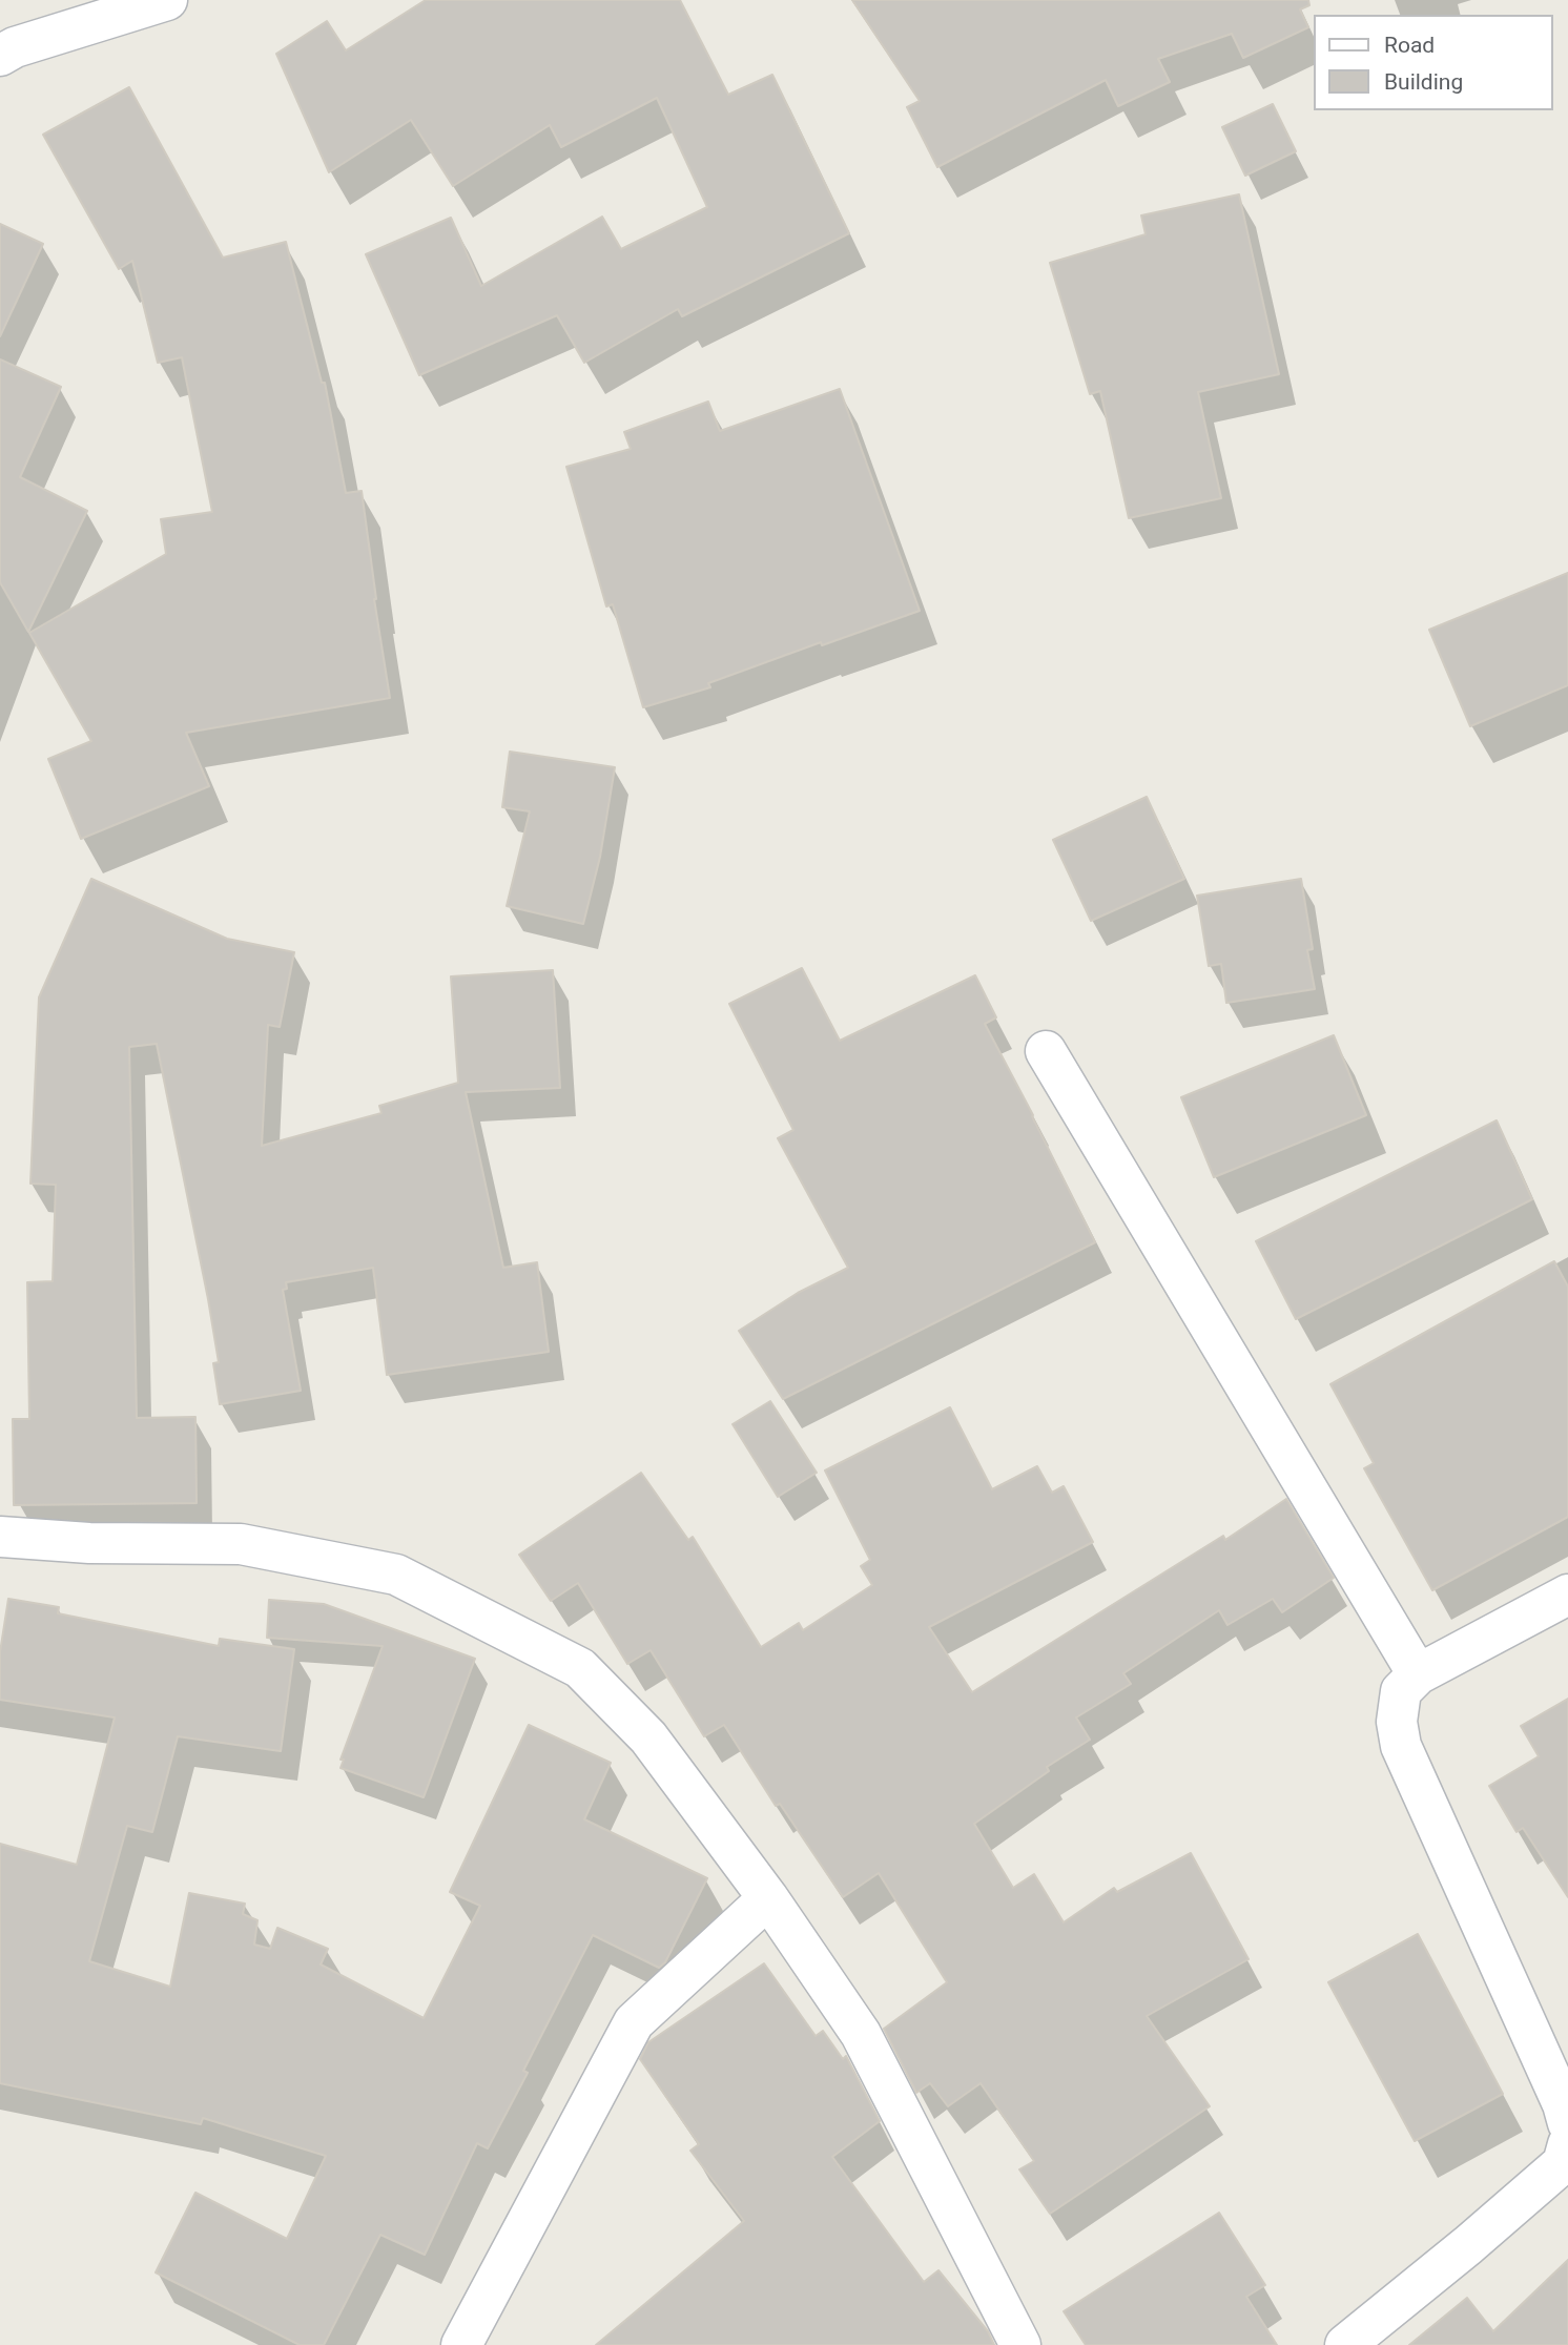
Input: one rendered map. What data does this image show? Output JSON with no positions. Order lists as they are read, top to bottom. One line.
{"legend":["Road","Building"]}
